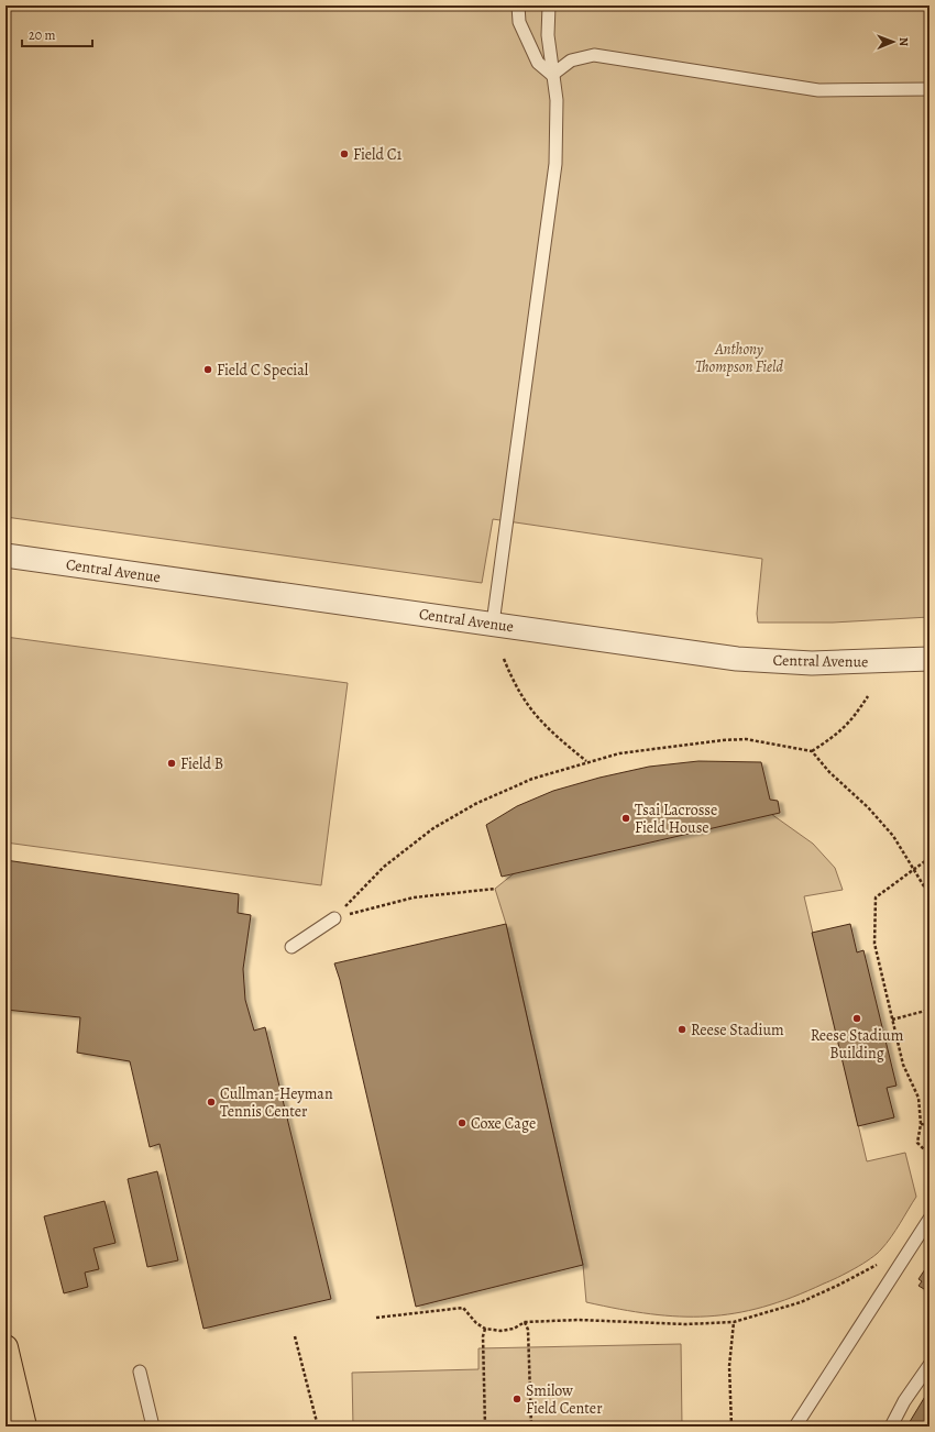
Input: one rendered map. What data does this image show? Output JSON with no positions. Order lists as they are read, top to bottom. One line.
{"streets":{"street":["Central Avenue"]},"parks":["Anthony Thompson Field"],"places":["Field C1","Field C Special","Field B","Tsai Lacrosse Field House","Reese Stadium Building","Reese Stadium","Cullman-Heyman Tennis Center","Coxe Cage","Smilow Field Center"],"scale_bar":"20 m","north":"right"}
